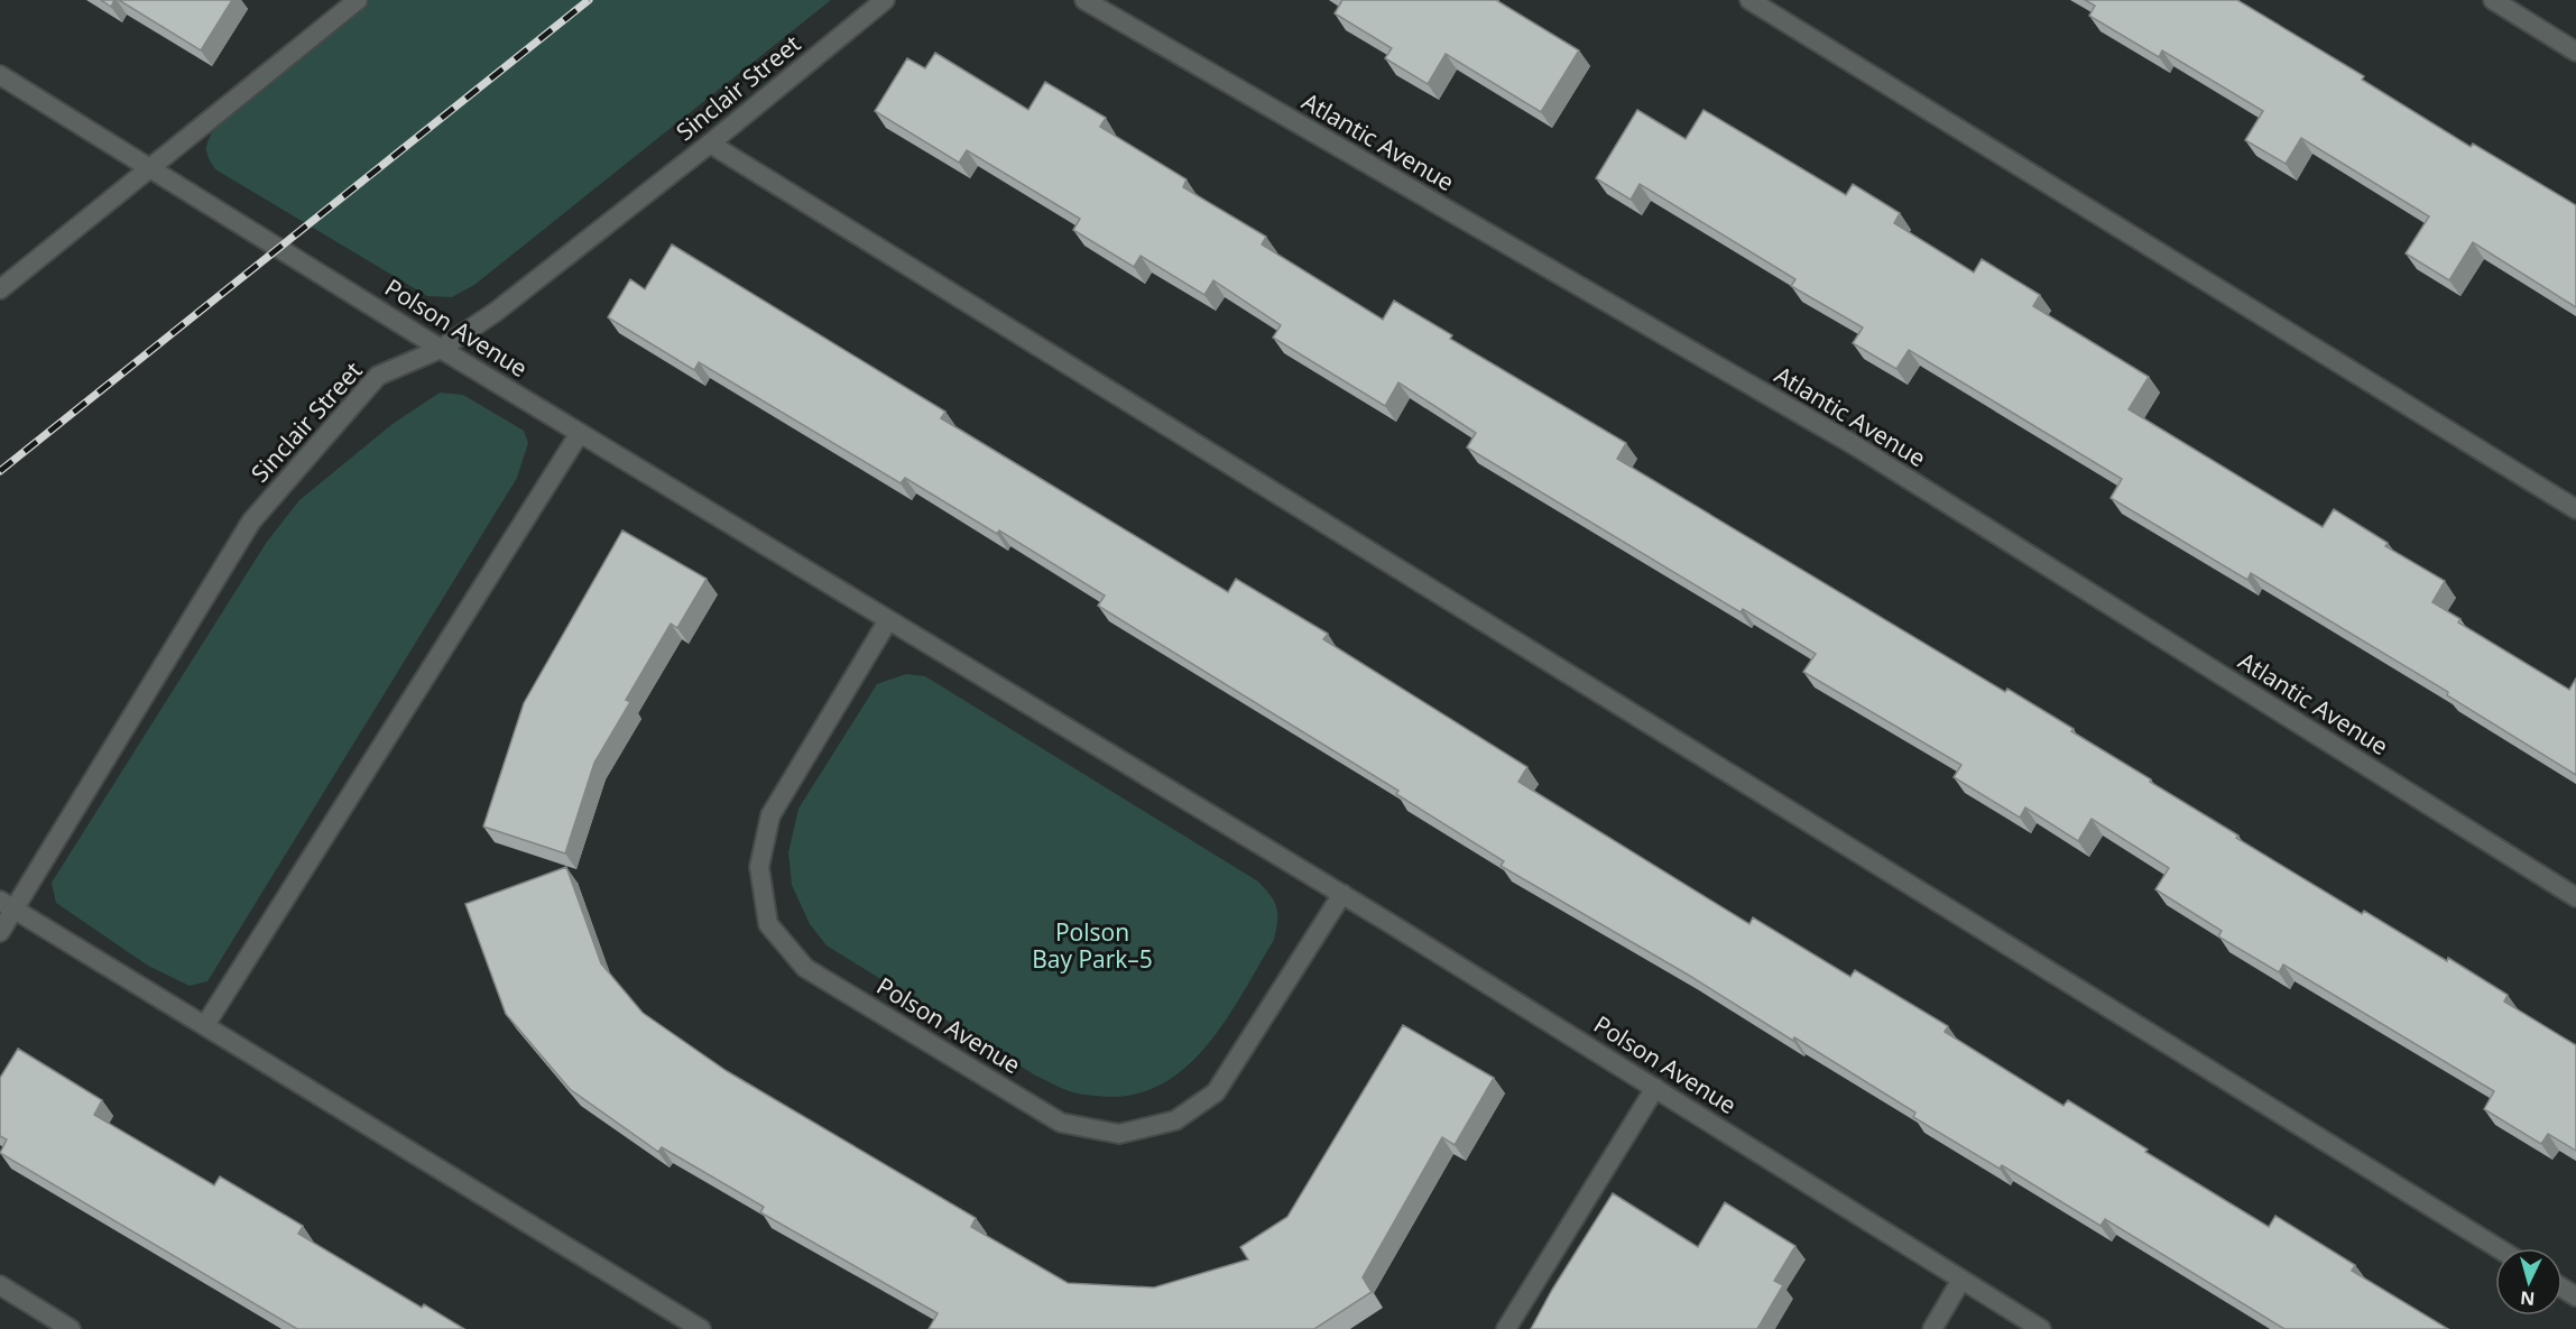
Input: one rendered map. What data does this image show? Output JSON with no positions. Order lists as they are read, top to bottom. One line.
{"streets":{"street":["Sinclair Street","Atlantic Avenue","Polson Avenue"]},"crossings":[["Sinclair Street","Polson Avenue"]],"parks":["Polson Bay Park–5"],"north":"bottom"}
